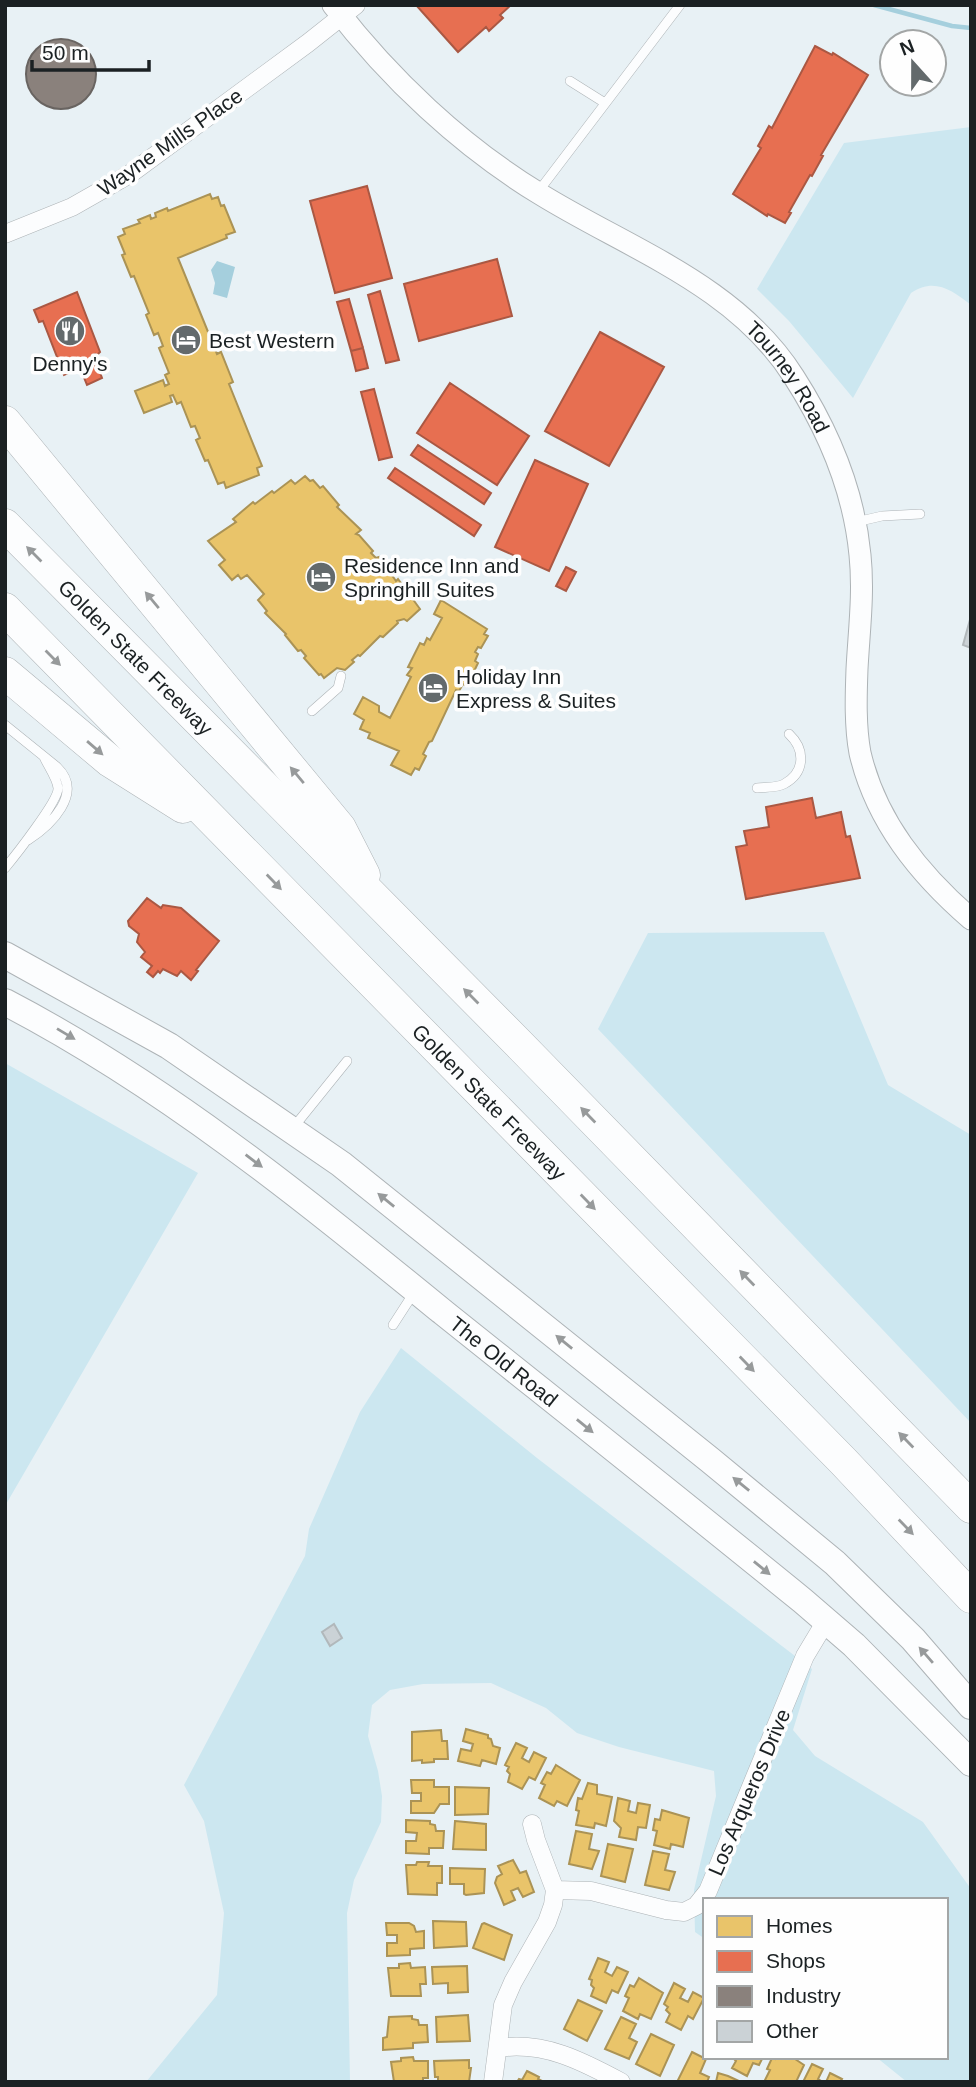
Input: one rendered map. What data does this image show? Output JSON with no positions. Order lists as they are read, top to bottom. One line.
{"streets":{"highway":["Golden State Freeway"],"main road":["The Old Road"],"street":["Wayne Mills Place","Tourney Road","Los Arqueros Drive"]},"crossings":[["Wayne Mills Place","Tourney Road"],["The Old Road","Los Arqueros Drive"]],"places":{"restaurant":["Denny's"],"hotel":["Best Western","Residence Inn and Springhill Suites","Holiday Inn Express & Suites"]},"legend":["Homes","Shops","Industry","Other"],"scale_bar":"50 m","north":"top"}
